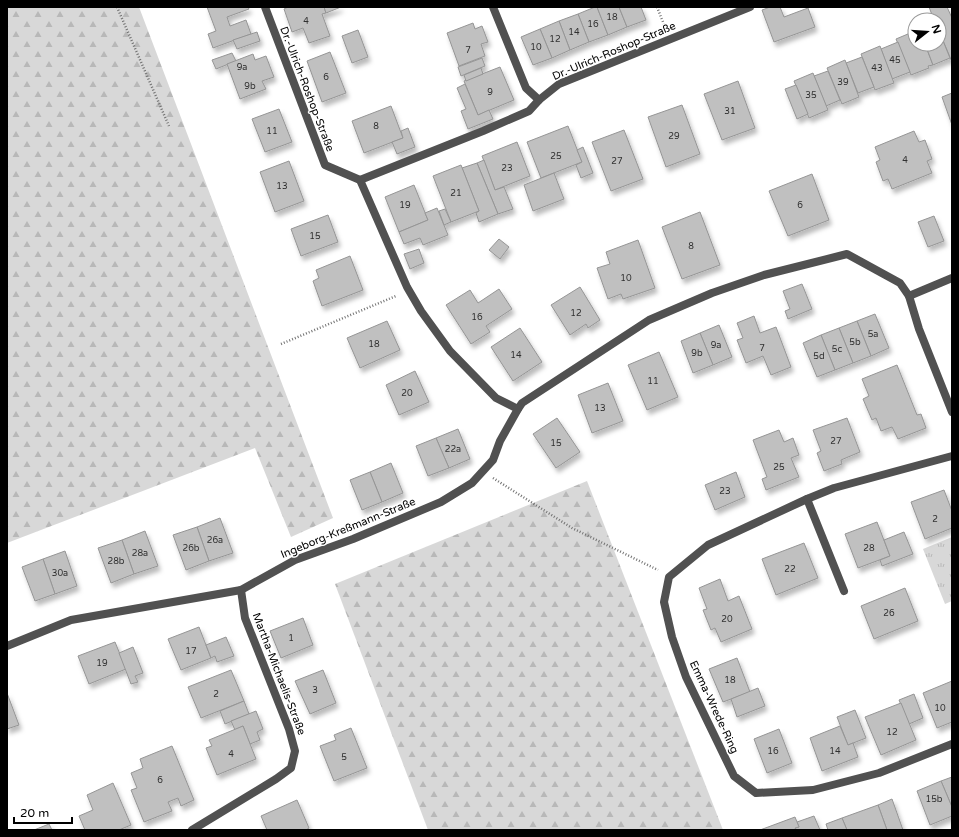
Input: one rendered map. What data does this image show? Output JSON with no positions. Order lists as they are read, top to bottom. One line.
{"streets":{"street":["Dr.-Ulrich-Roshop-Straße","Ingeborg-Kreßmann-Straße","Martha-Michaelis-Straße","Emma-Wrede-Ring"]},"crossings":[["Ingeborg-Kreßmann-Straße","Martha-Michaelis-Straße"]],"house_numbers":["18","4","16","14","12","10","7","45","9a","43","6","39","9b","9","35","31","8","11","29","25","4","27","23","13","21","19","6","15","8","10","12","16","5a","5b","18","9a","7","5c","9b","14","5d","11","20","13","27","15","22a","25","23","2","26a","26b","28","28a","28b","22","30a","26","20","1","17","19","18","3","2","10","12","16","14","4","5","6","15b"],"scale_bar":"20 m","north":"right"}
